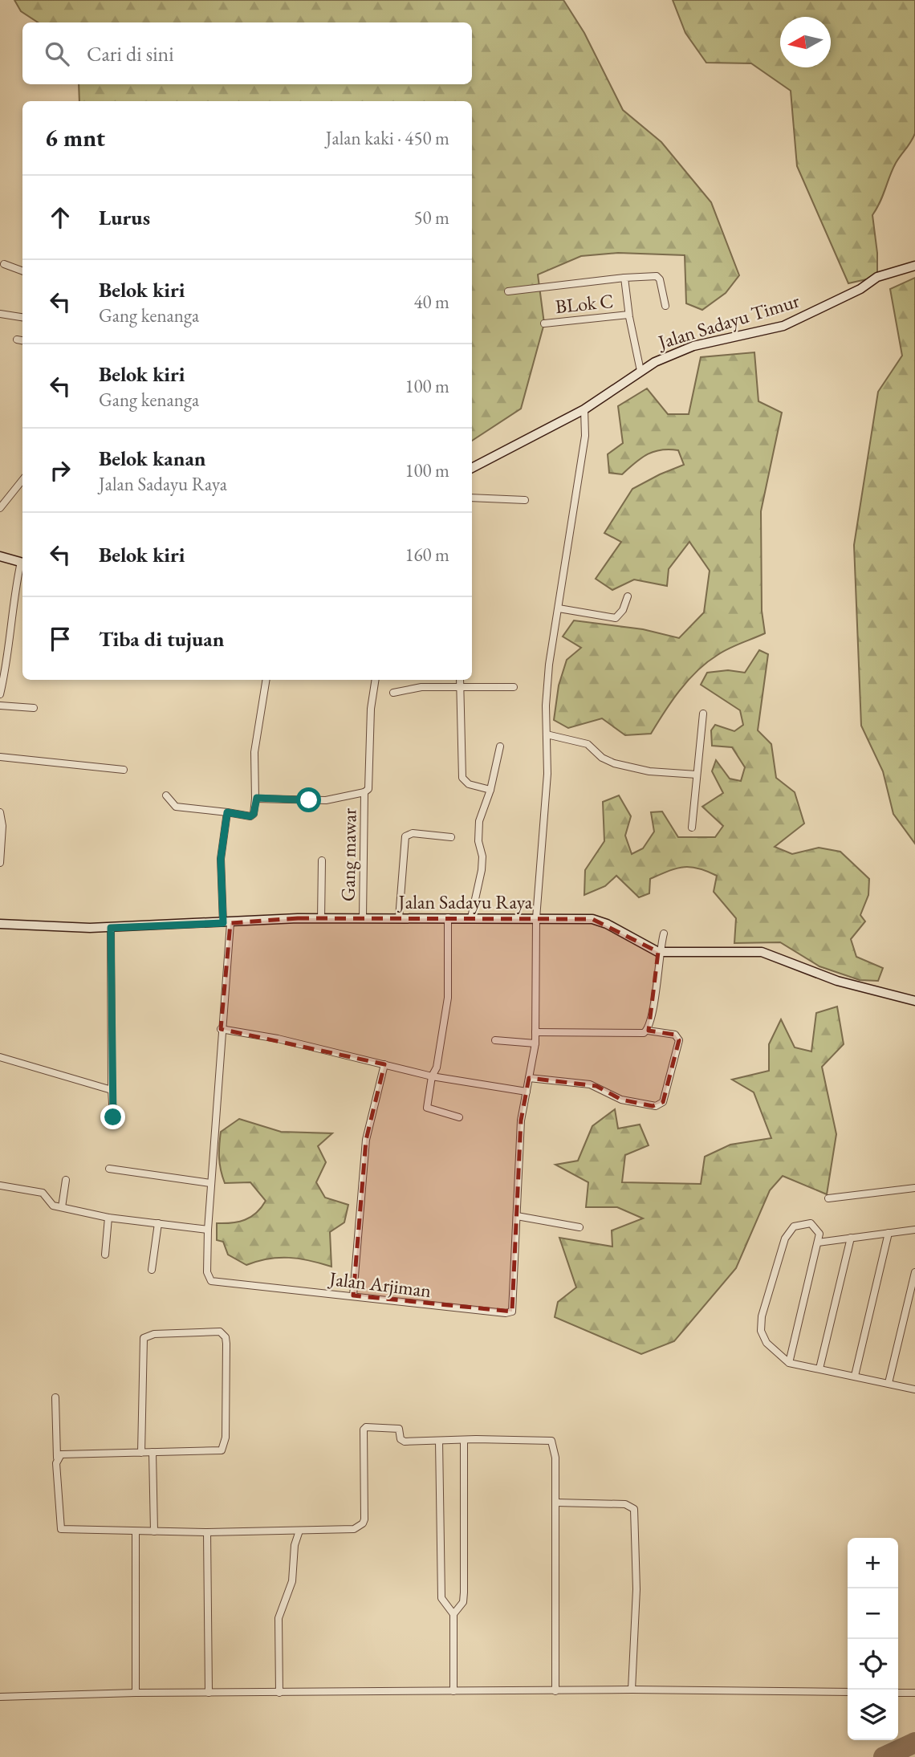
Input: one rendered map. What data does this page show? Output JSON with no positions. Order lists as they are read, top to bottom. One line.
{"streets":{"street":["BLok C","Jalan Sadayu Timur","Gang mawar","Jalan Sadayu Raya","Jalan Arjiman"]},"crossings":[["Jalan Sadayu Timur","Jalan Arjiman"],["Gang mawar","Jalan Sadayu Raya"],["Jalan Sadayu Raya","Jalan Arjiman"]],"north":"left","page":{"search":"Cari di sini","heading":["6 mnt","Jalan kaki · 450 m"],"list":[["Lurus","50 m"],["Belok kiri","Gang kenanga","40 m"],["Belok kiri","Gang kenanga","100 m"],["Belok kanan","Jalan Sadayu Raya","100 m"],["Belok kiri","160 m"],"Tiba di tujuan"],"map_buttons":["+","−"]}}
